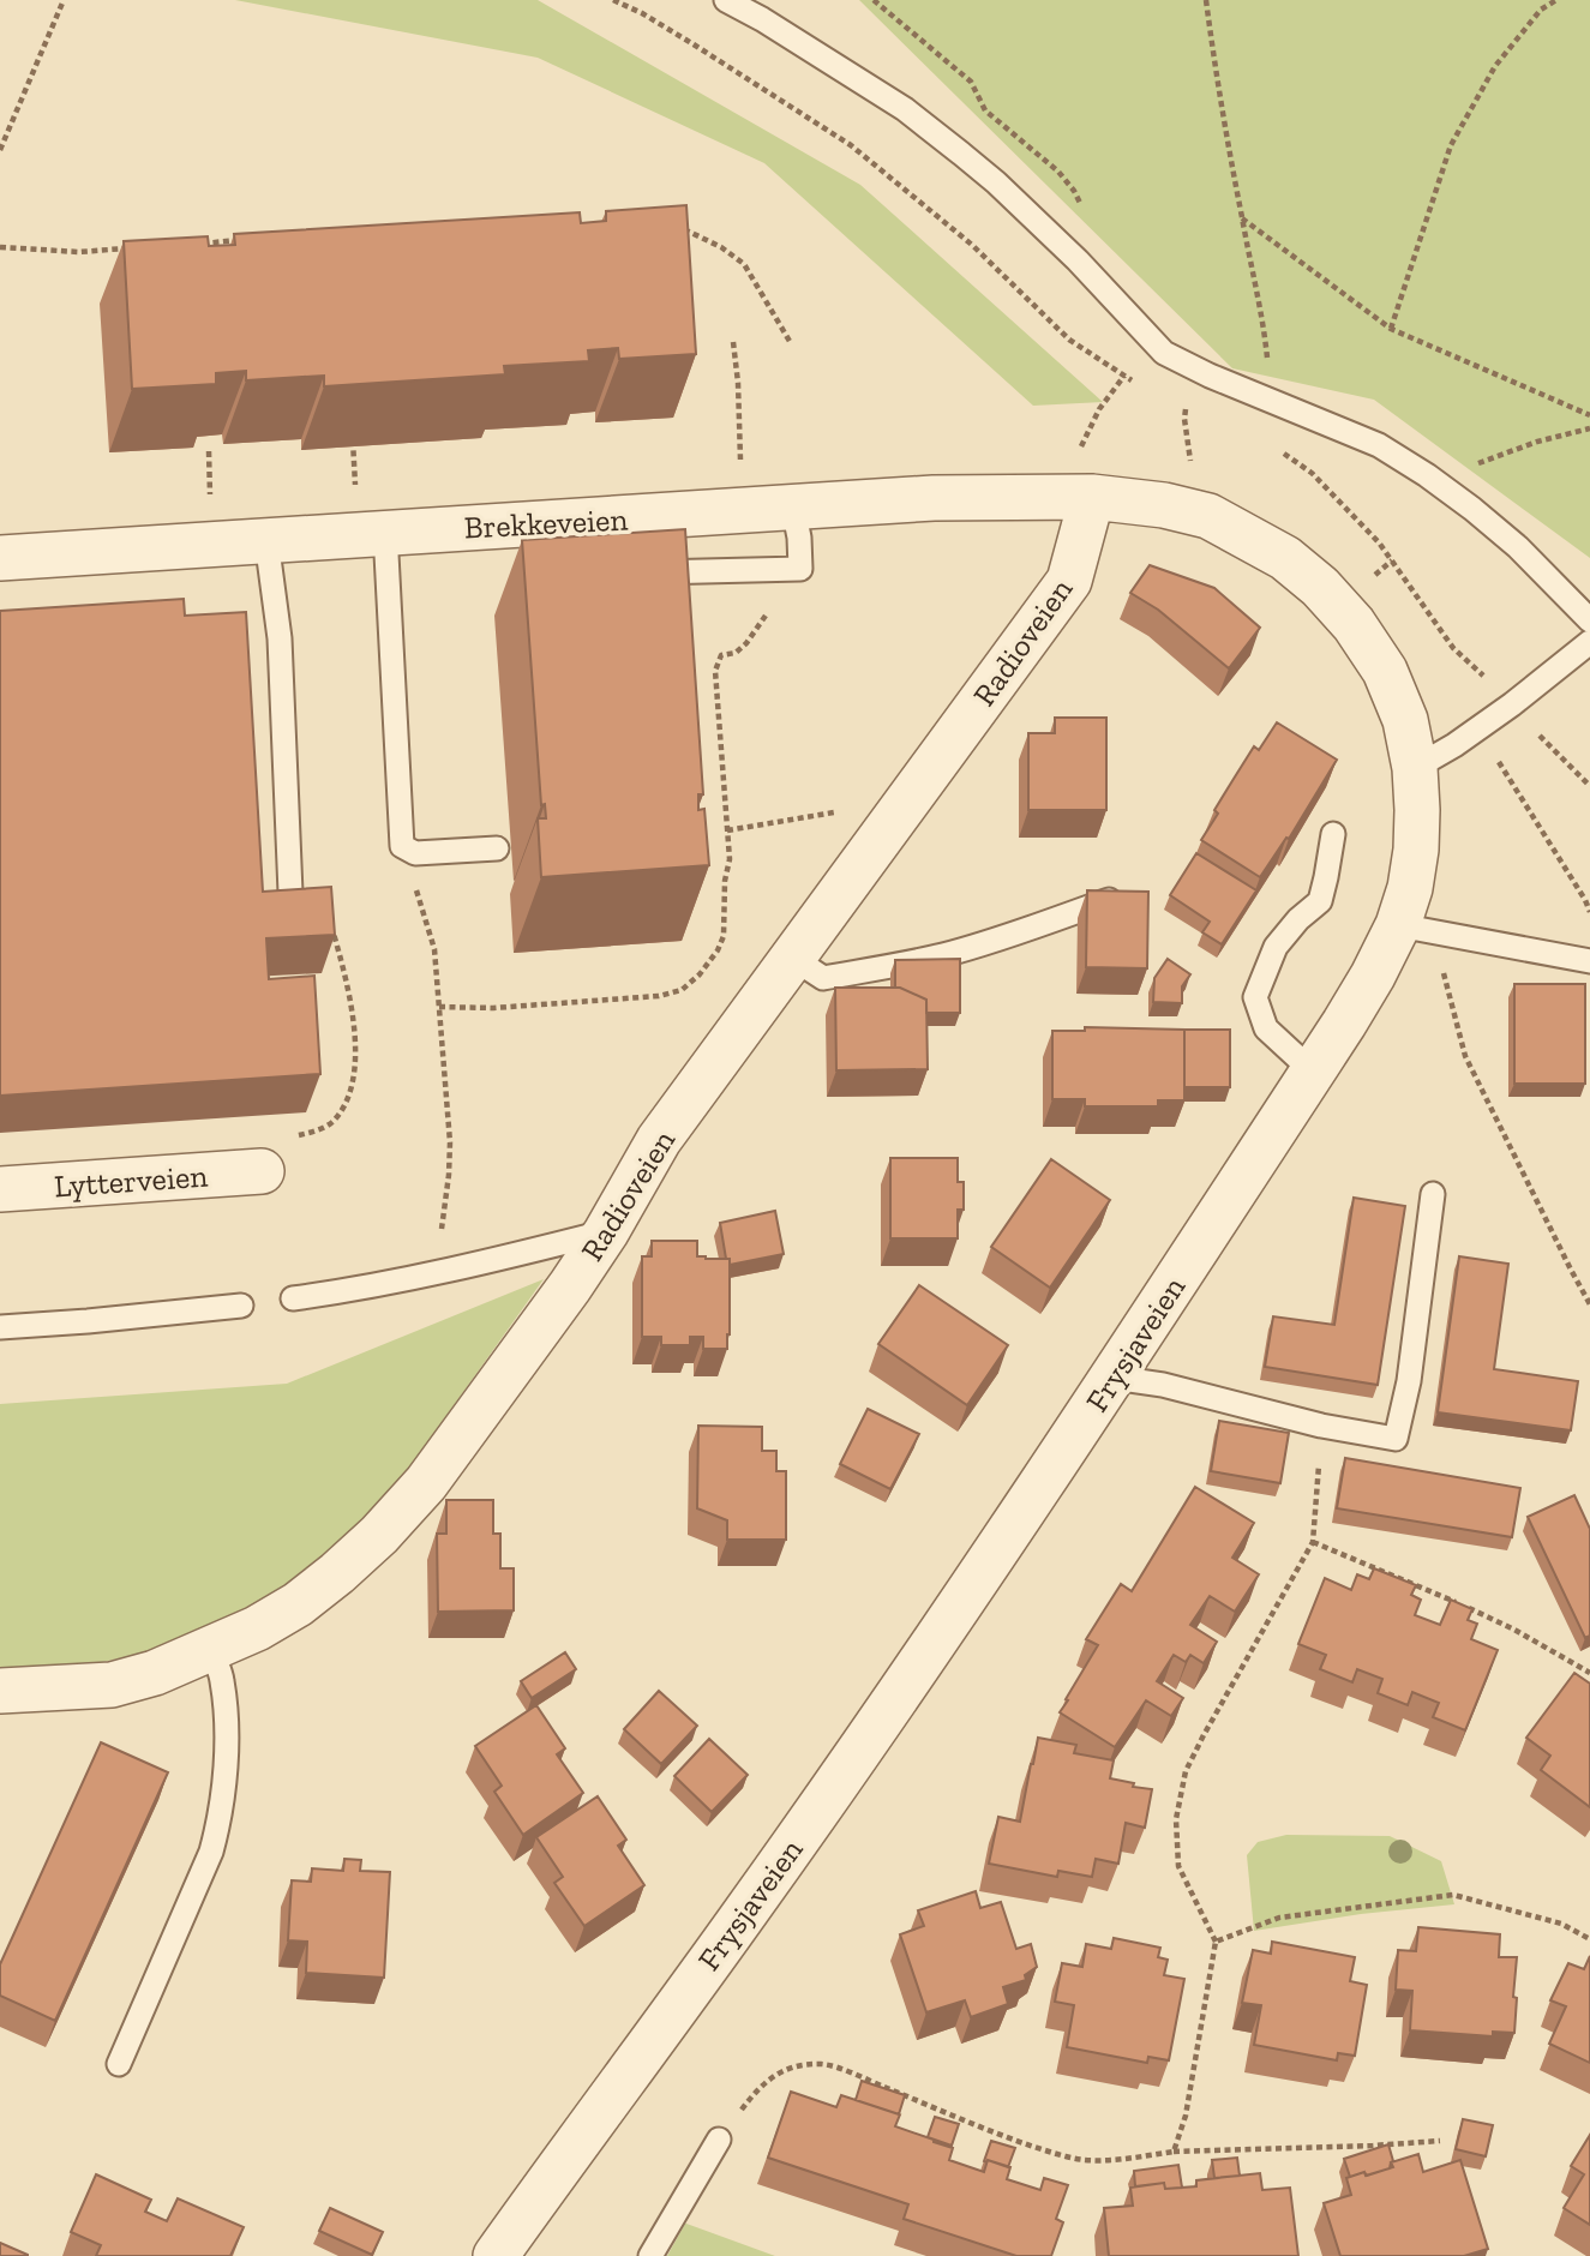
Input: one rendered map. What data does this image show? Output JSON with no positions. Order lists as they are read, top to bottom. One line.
{"streets":{"street":["Brekkeveien","Radioveien","Lytterveien","Frysjaveien"]},"crossings":[["Brekkeveien","Radioveien"],["Brekkeveien","Frysjaveien"],["Radioveien","Frysjaveien"]]}
